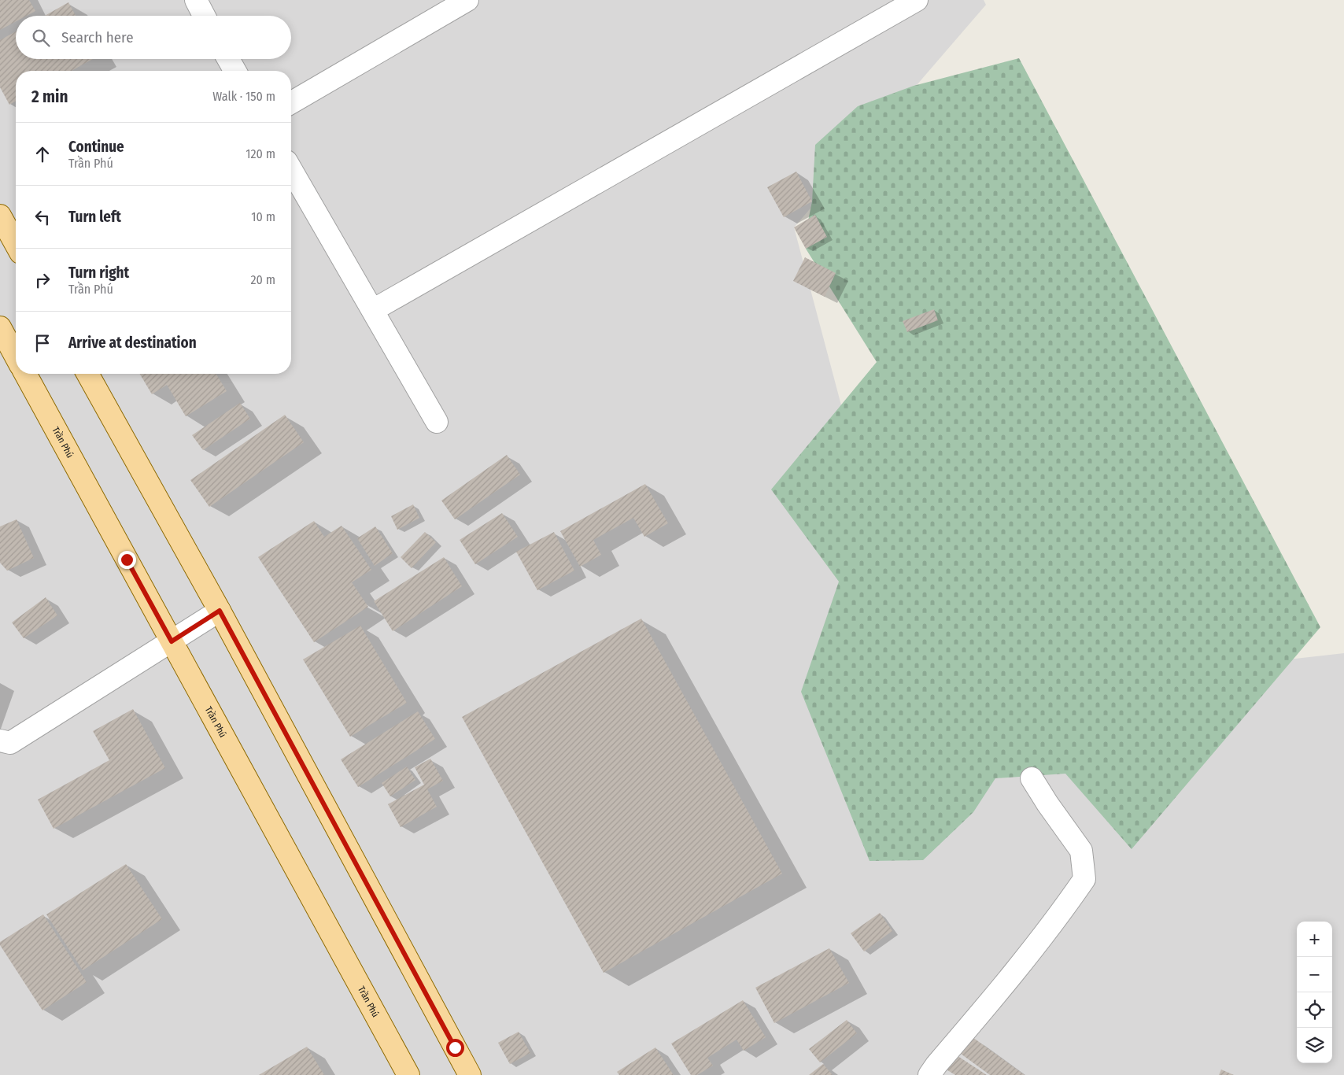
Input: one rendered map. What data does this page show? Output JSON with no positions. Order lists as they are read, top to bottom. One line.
{"streets":{"main road":["Trần Phú"]},"page":{"search":"Search here","heading":["2 min","Walk · 150 m"],"list":[["Continue","Trần Phú","120 m"],["Turn left","10 m"],["Turn right","Trần Phú","20 m"],"Arrive at destination"],"map_buttons":["+","−"]}}
